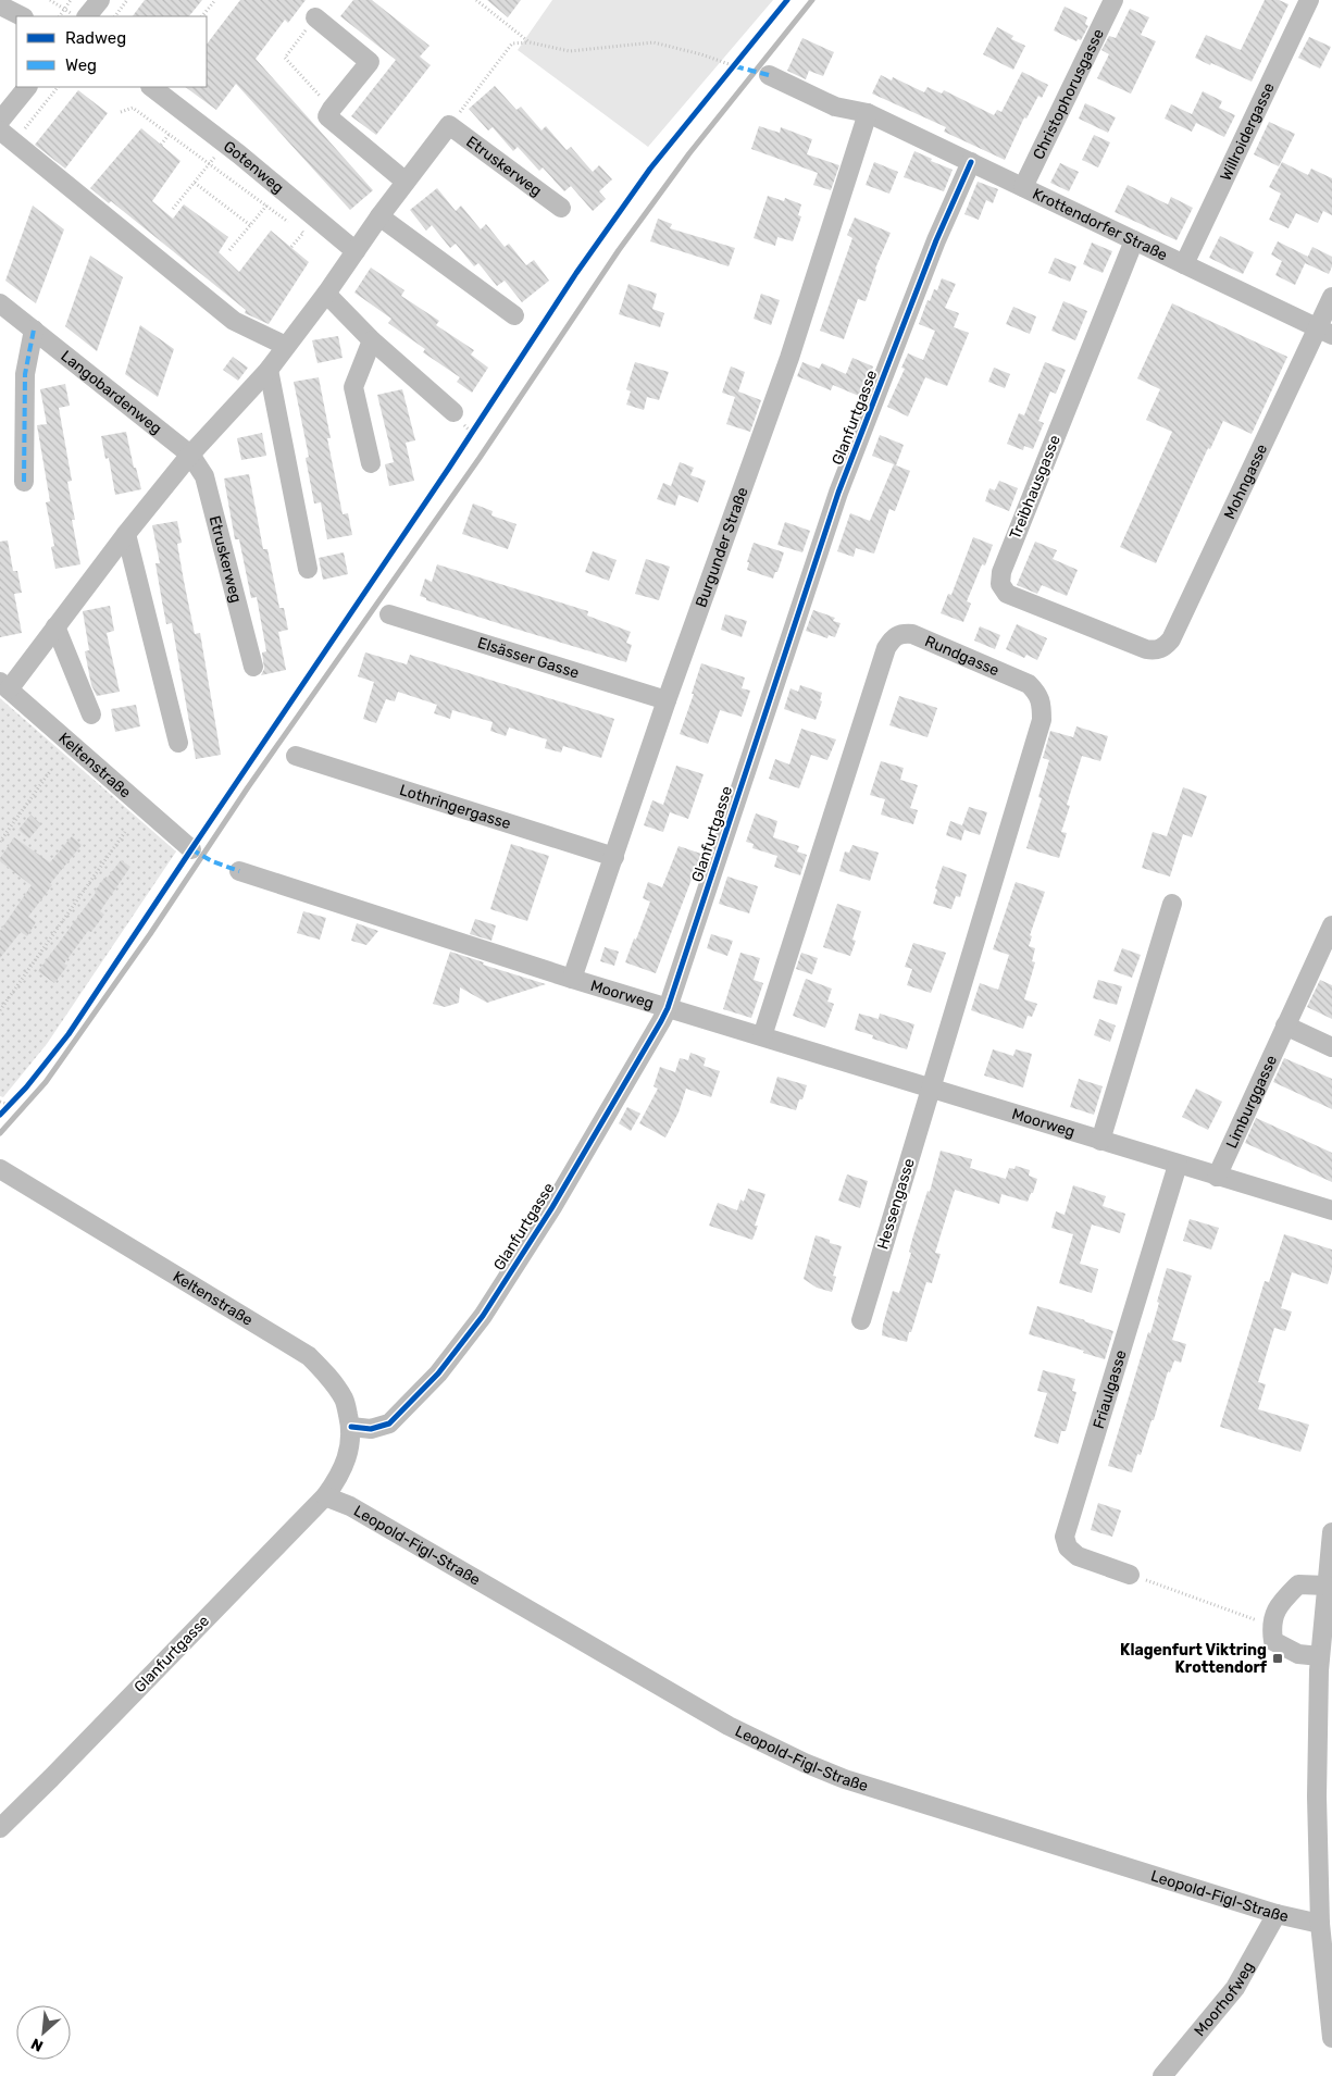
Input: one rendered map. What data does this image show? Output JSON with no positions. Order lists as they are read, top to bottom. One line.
{"streets":{"street":["Christophorusgasse","Willroidergasse","Etruskerweg","Gotenweg","Krottendorfer Straße","Langobardenweg","Glanfurtgasse","Mohngasse","Treibhausgasse","Burgunder Straße","Rundgasse","Elsässer Gasse","Keltenstraße","Lothringergasse","Moorweg","Limburggasse","Hessengasse","Friaulgasse","Leopold-Figl-Straße","Moorhofweg"]},"crossings":[["Christophorusgasse","Krottendorfer Straße"],["Willroidergasse","Krottendorfer Straße"],["Etruskerweg","Langobardenweg"],["Krottendorfer Straße","Glanfurtgasse"],["Krottendorfer Straße","Mohngasse"],["Krottendorfer Straße","Treibhausgasse"],["Krottendorfer Straße","Burgunder Straße"],["Glanfurtgasse","Keltenstraße"],["Glanfurtgasse","Moorweg"],["Glanfurtgasse","Leopold-Figl-Straße"],["Mohngasse","Treibhausgasse"],["Burgunder Straße","Elsässer Gasse"],["Burgunder Straße","Lothringergasse"],["Burgunder Straße","Moorweg"],["Rundgasse","Moorweg"],["Rundgasse","Hessengasse"],["Moorweg","Limburggasse"],["Moorweg","Hessengasse"],["Moorweg","Friaulgasse"],["Leopold-Figl-Straße","Moorhofweg"]],"places":{"transit":["Klagenfurt Viktring Krottendorf"]},"legend":["Radweg","Weg"],"north":"bottom left"}
